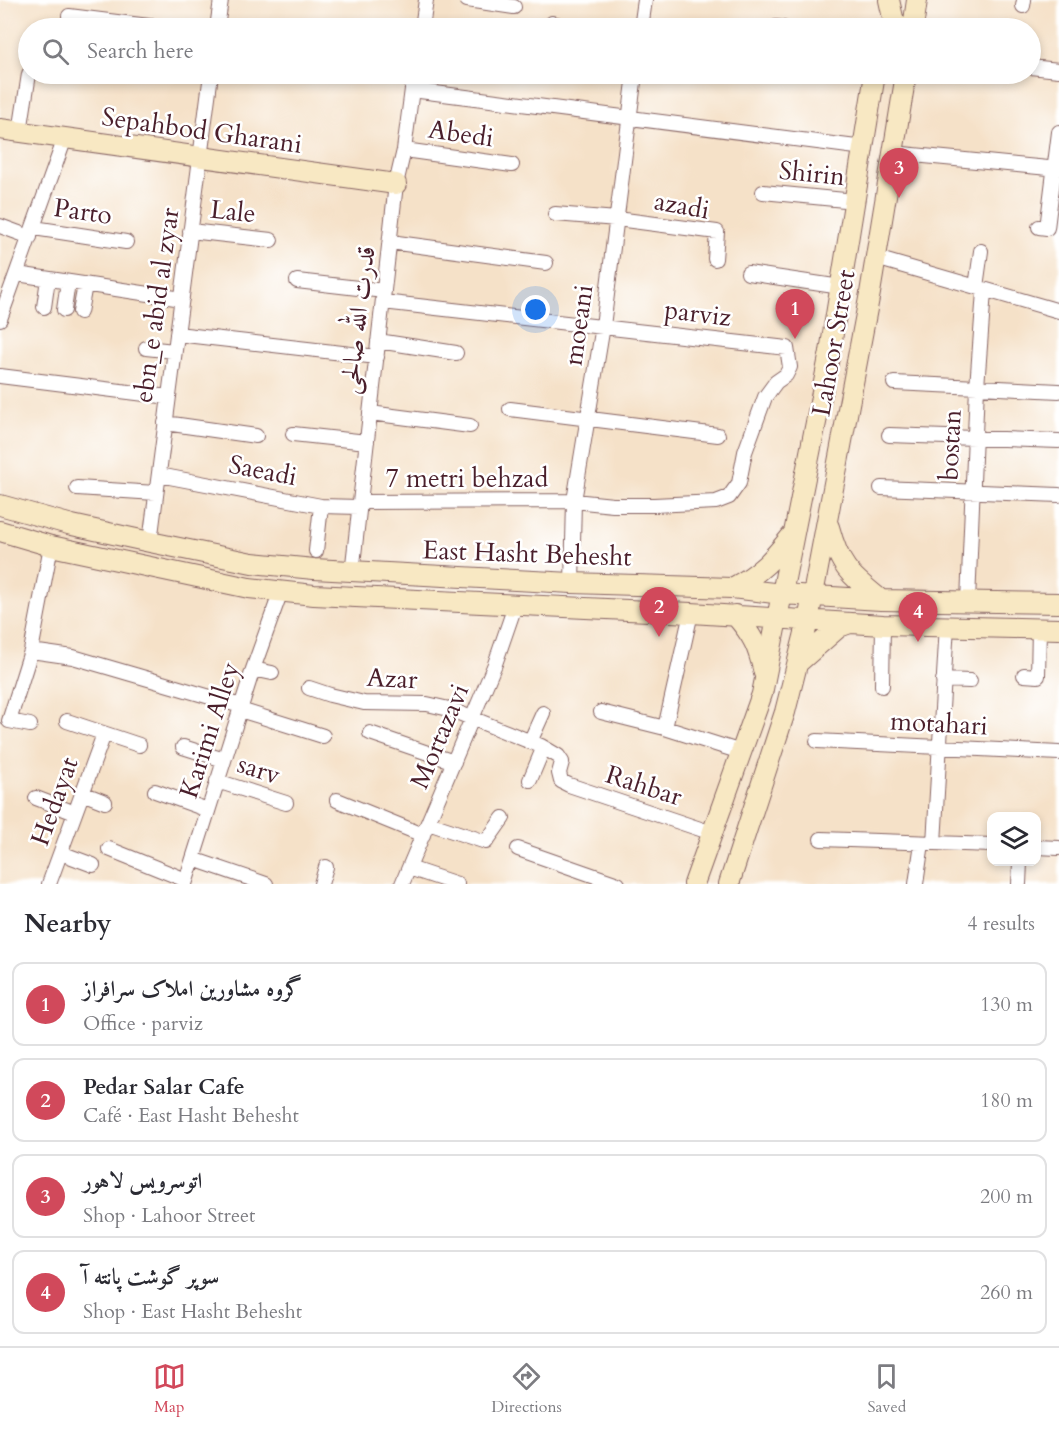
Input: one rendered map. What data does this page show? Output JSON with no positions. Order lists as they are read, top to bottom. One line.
{"streets":{"main road":["Sepahbod Gharani","Lahoor Street","East Hasht Behesht"],"street":["Abedi","Shirin","azadi","Parto","Lale","ebn_e abid al zyar","parviz","قدرت الله صالحی","moeani","bostan","Saeadi","7 metri behzad","Azar","motahari","Karimi Alley","Mortazavi","sarv","Rahbar","Hedayat"]},"crossings":[["Sepahbod Gharani","ebn_e abid al zyar"],["Sepahbod Gharani","قدرت الله صالحی"],["Abedi","قدرت الله صالحی"],["Shirin","Lahoor Street"],["azadi","moeani"],["Lale","ebn_e abid al zyar"],["ebn_e abid al zyar","Saeadi"],["ebn_e abid al zyar","East Hasht Behesht"],["parviz","قدرت الله صالحی"],["parviz","moeani"],["parviz","7 metri behzad"],["قدرت الله صالحی","Saeadi"],["قدرت الله صالحی","7 metri behzad"],["قدرت الله صالحی","East Hasht Behesht"],["moeani","7 metri behzad"],["moeani","East Hasht Behesht"],["Lahoor Street","East Hasht Behesht"],["Lahoor Street","Rahbar"],["bostan","East Hasht Behesht"],["Saeadi","7 metri behzad"],["East Hasht Behesht","Karimi Alley"],["East Hasht Behesht","Mortazavi"],["Azar","Mortazavi"],["Azar","Rahbar"],["Karimi Alley","sarv"]],"page":{"search":"Search here","pins":["3","1","2","4"],"heading":["Nearby","4 results"],"list":[{"mark":"1","name":"گروه مشاورین املاک سرافراز","note":"Office · parviz","value":"130 m"},{"mark":"2","name":"Pedar Salar Cafe","note":"Café · East Hasht Behesht","value":"180 m"},{"mark":"3","name":"اتوسرویس لاهور","note":"Shop · Lahoor Street","value":"200 m"},{"mark":"4","name":"سوپر گوشت پانته آ","note":"Shop · East Hasht Behesht","value":"260 m"}],"nav":["Map","Directions","Saved"]}}
